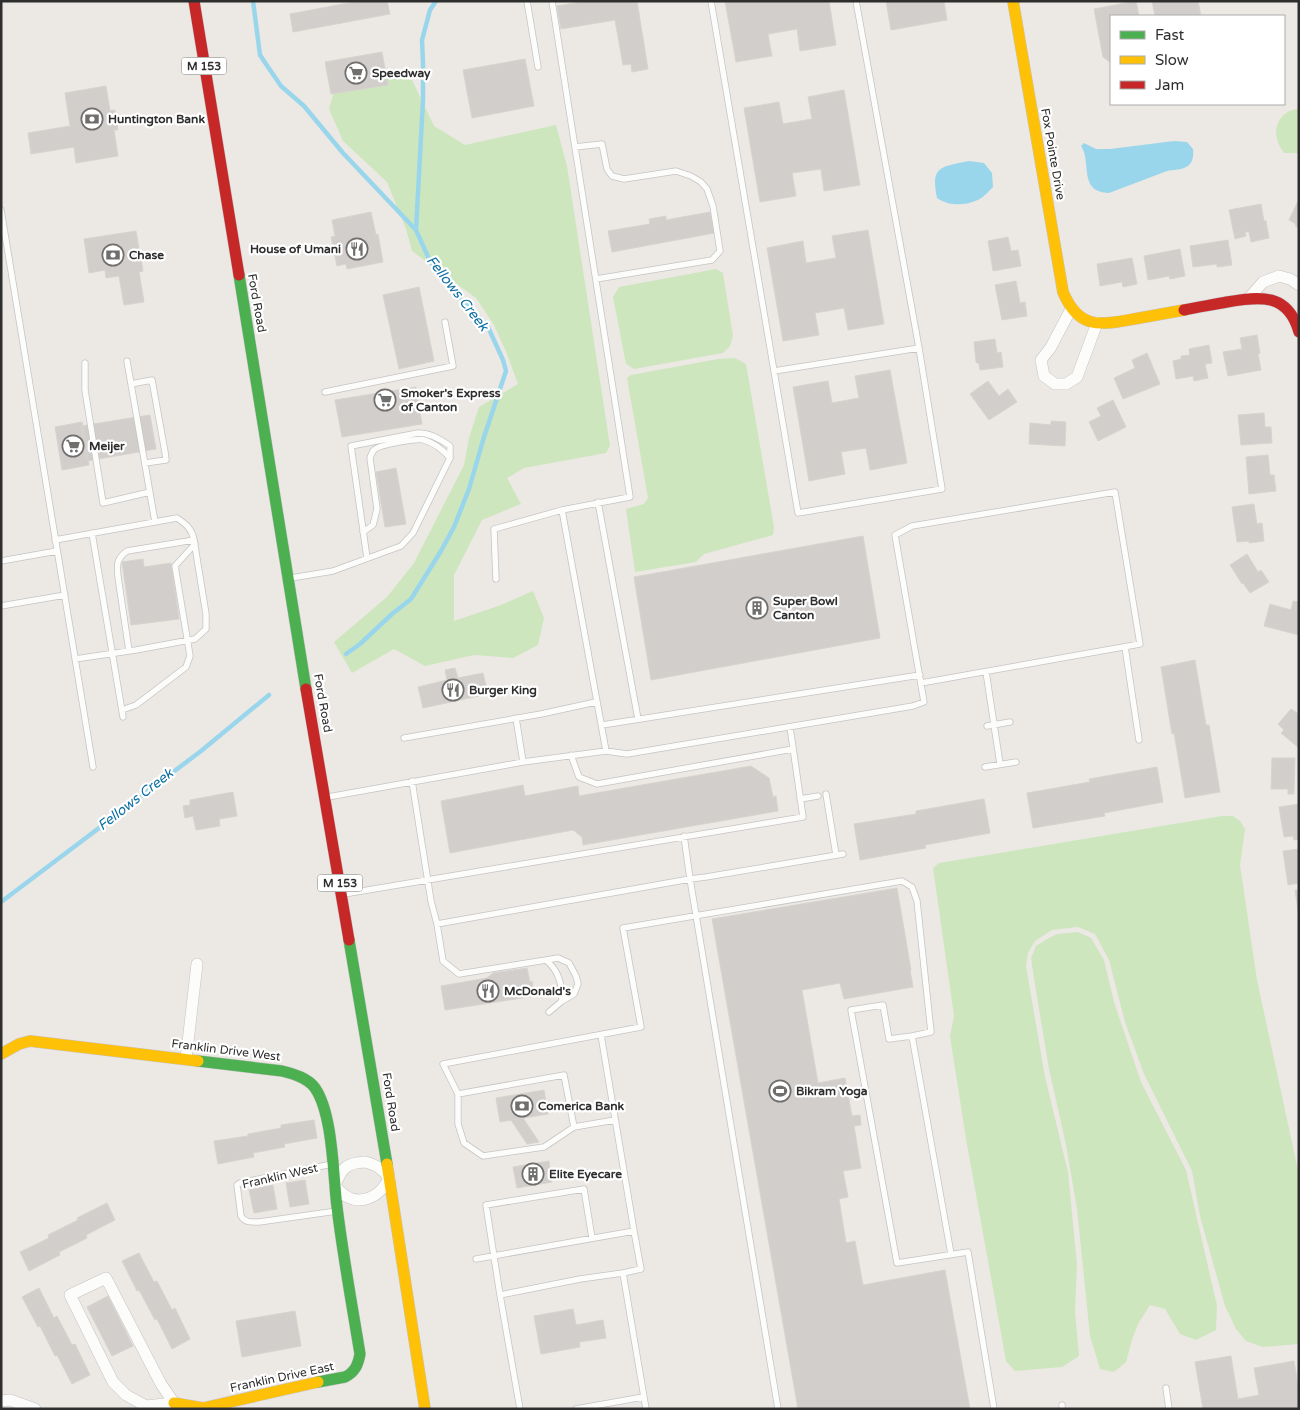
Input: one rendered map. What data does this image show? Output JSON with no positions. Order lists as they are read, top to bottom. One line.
{"streets":{"main road":["M 153","Fox Pointe Drive","Ford Road","Franklin Drive West","Franklin Drive East"],"lane":["Franklin West"]},"crossings":[["Ford Road","Franklin Drive West"],["Ford Road","Franklin Drive East"],["Franklin Drive West","Franklin West"],["Franklin Drive West","Franklin Drive East"],["Franklin West","Franklin Drive East"]],"water":["Fellows Creek"],"places":{"supermarket":["Speedway","Smoker's Express of Canton","Meijer"],"bank":["Huntington Bank","Chase","Comerica Bank"],"restaurant":["House of Umani","Burger King","McDonald's"],"building":["Super Bowl Canton","Elite Eyecare"],"sports":["Bikram Yoga"]},"legend":["Fast","Slow","Jam"]}
